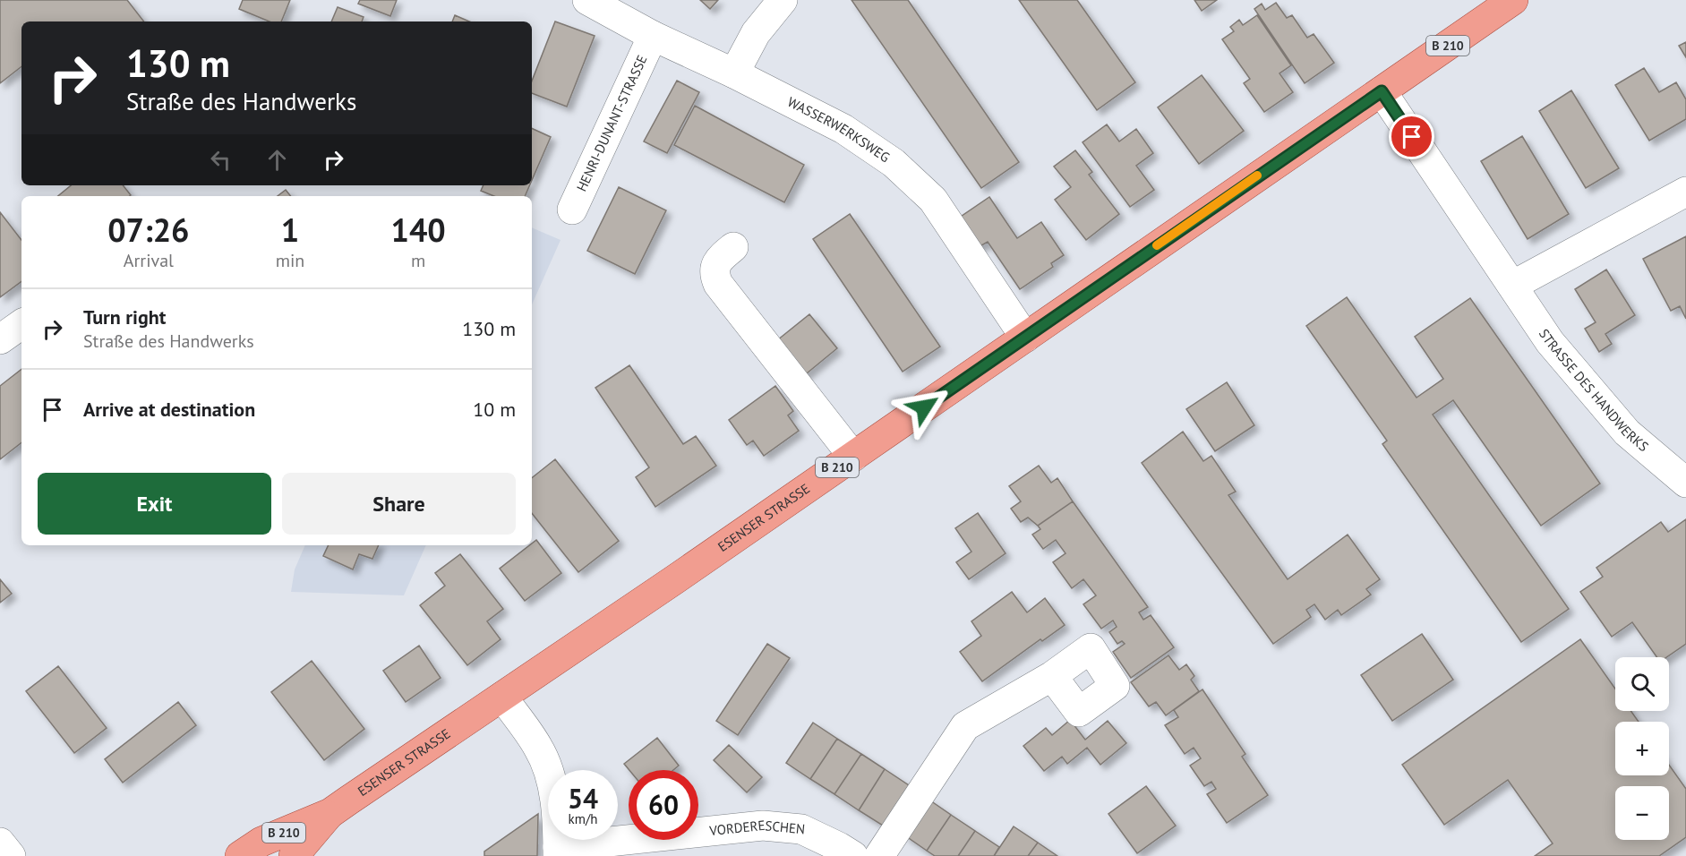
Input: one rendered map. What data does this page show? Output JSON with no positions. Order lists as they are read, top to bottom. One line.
{"streets":{"main road":["B 210","ESENSER STRASSE"],"street":["HENRI-DUNANT-STRASSE","WASSERWERKSWEG","STRASSE DES HANDWERKS","VORDERESCHEN"]},"crossings":[["HENRI-DUNANT-STRASSE","WASSERWERKSWEG"],["WASSERWERKSWEG","ESENSER STRASSE"],["STRASSE DES HANDWERKS","ESENSER STRASSE"]],"page":{"turn":["130 m","Straße des Handwerks"],"eta":["07:26","Arrival","1","min","140","m"],"list":[{"name":"Turn right","note":"Straße des Handwerks","value":"130 m"},{"name":"Arrive at destination","value":"10 m"}],"buttons":["Exit","Share"],"map_buttons":["+","−"],"speed":"54 km/h","limit":"60"}}
